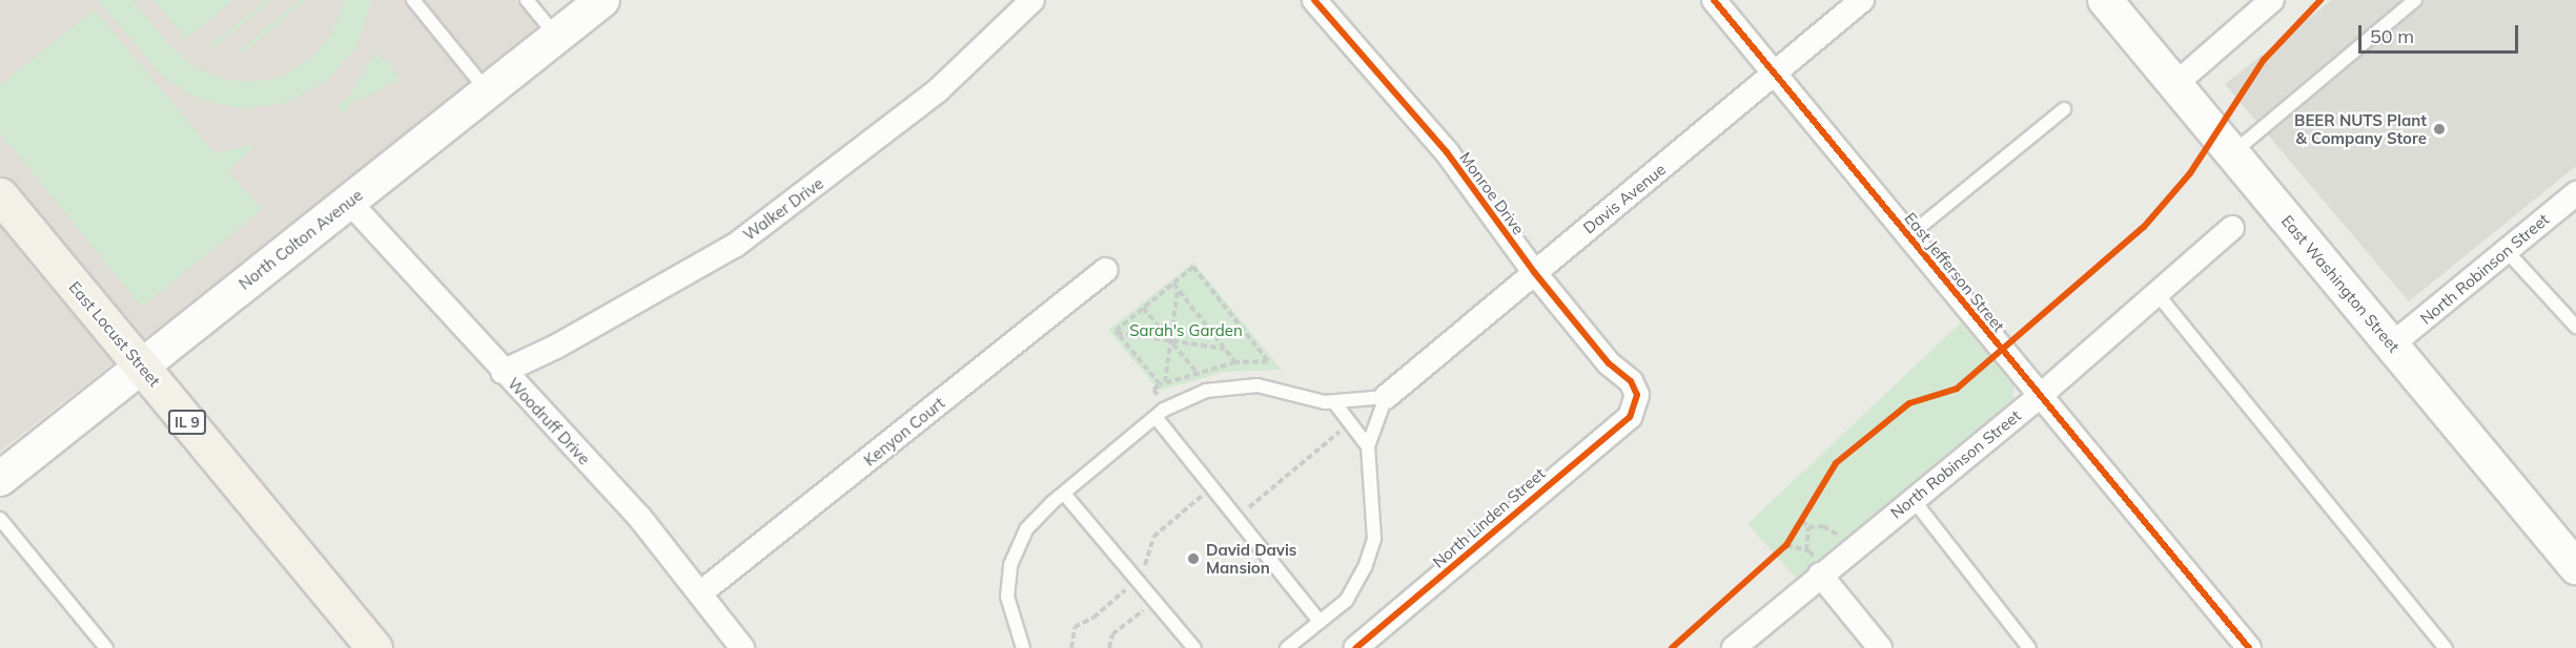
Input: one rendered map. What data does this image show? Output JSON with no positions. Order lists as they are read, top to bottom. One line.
{"streets":{"main road":["East Locust Street","IL 9"],"street":["Monroe Drive","Davis Avenue","Walker Drive","North Colton Avenue","North Robinson Street","East Jefferson Street","East Washington Street","Woodruff Drive","Kenyon Court","North Linden Street"]},"crossings":[["Monroe Drive","Davis Avenue"],["Monroe Drive","North Linden Street"],["Davis Avenue","East Jefferson Street"],["Walker Drive","Woodruff Drive"],["North Colton Avenue","East Locust Street"],["North Colton Avenue","Woodruff Drive"],["North Robinson Street","East Jefferson Street"],["North Robinson Street","East Washington Street"],["Woodruff Drive","Kenyon Court"]],"parks":["Sarah's Garden"],"places":["BEER NUTS Plant & Company Store","David Davis Mansion"],"scale_bar":"50 m"}
